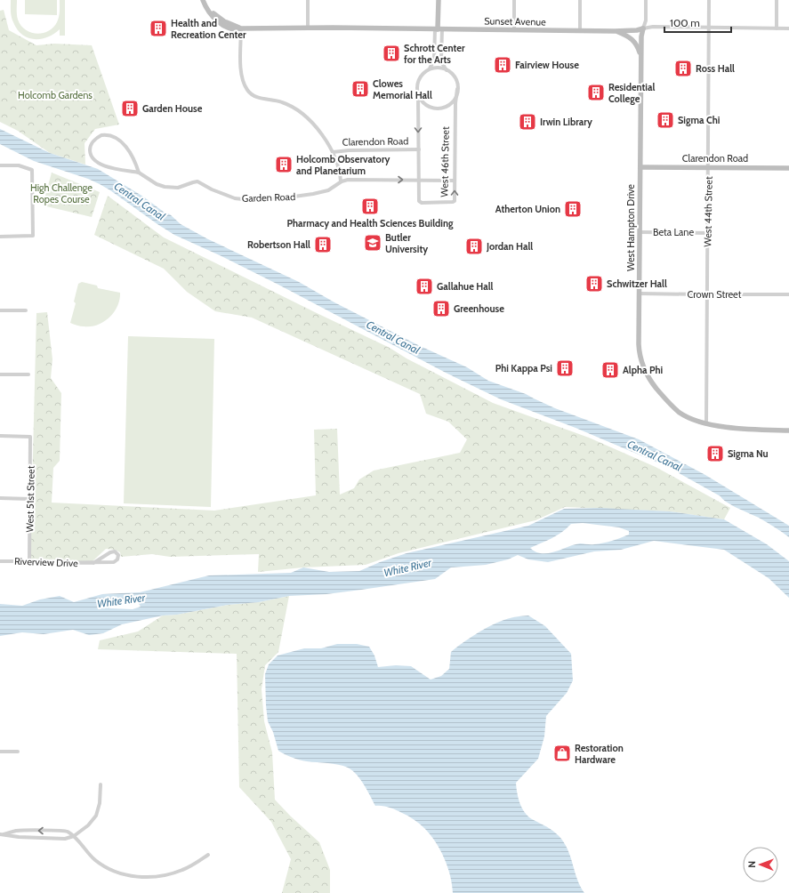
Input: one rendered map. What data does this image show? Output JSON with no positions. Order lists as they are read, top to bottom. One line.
{"streets":{"street":["Sunset Avenue","Clarendon Road","West 46th Street","Garden Road","West 44th Street","West Hampton Drive","Beta Lane","Crown Street","West 51st Street","Riverview Drive"]},"crossings":[["Sunset Avenue","West 46th Street"],["Sunset Avenue","West 44th Street"],["Sunset Avenue","West Hampton Drive"],["Clarendon Road","West 46th Street"],["Clarendon Road","West 44th Street"],["Clarendon Road","West Hampton Drive"],["West 44th Street","West Hampton Drive"],["West 44th Street","Beta Lane"],["West 44th Street","Crown Street"],["West Hampton Drive","Beta Lane"],["West Hampton Drive","Crown Street"],["West 51st Street","Riverview Drive"]],"water":["Central Canal","White River"],"parks":["Holcomb Gardens","High Challenge Ropes Course"],"places":{"building":["Health and Recreation Center","Schrott Center for the Arts","Fairview House","Ross Hall","Clowes Memorial Hall","Residential College","Garden House","Sigma Chi","Irwin Library","Holcomb Observatory and Planetarium","Pharmacy and Health Sciences Building","Atherton Union","Robertson Hall","Jordan Hall","Schwitzer Hall","Gallahue Hall","Greenhouse","Phi Kappa Psi","Alpha Phi","Sigma Nu"],"school or university":["Butler University"],"shop":["Restoration Hardware"]},"scale_bar":"100 m","north":"left"}
